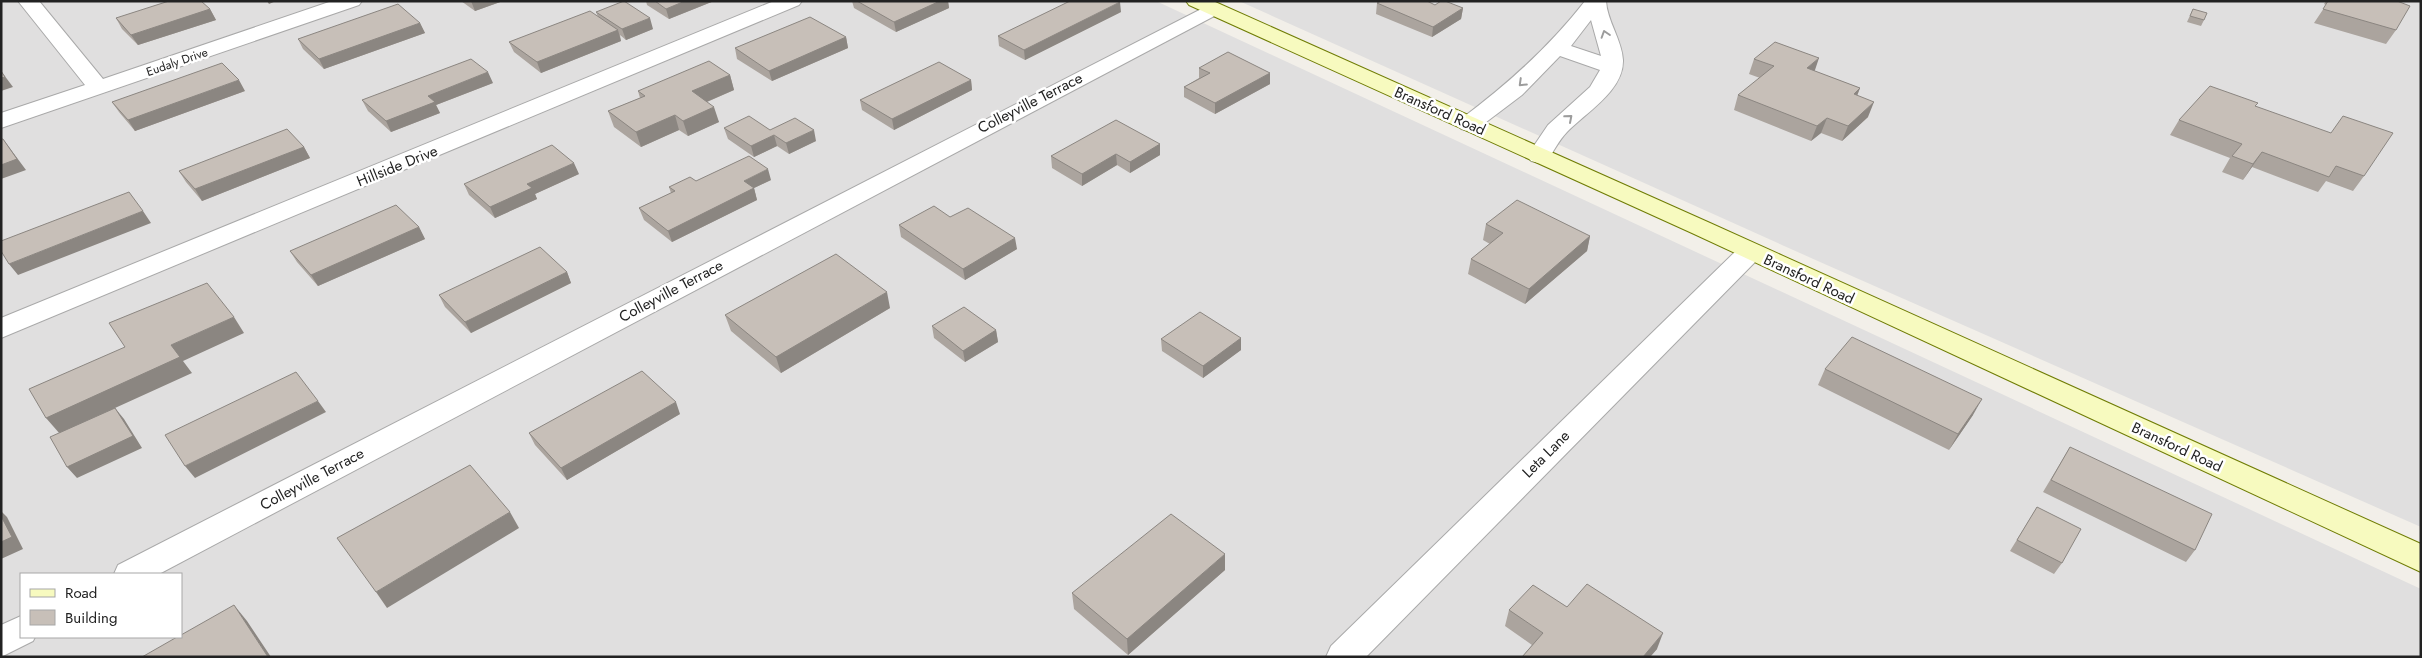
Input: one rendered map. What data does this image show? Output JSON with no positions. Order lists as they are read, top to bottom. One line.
{"streets":{"street":["Eudaly Drive","Colleyville Terrace","Bransford Road","Hillside Drive","Leta Lane"]},"crossings":[["Colleyville Terrace","Bransford Road"],["Bransford Road","Leta Lane"]],"legend":["Road","Building"]}
